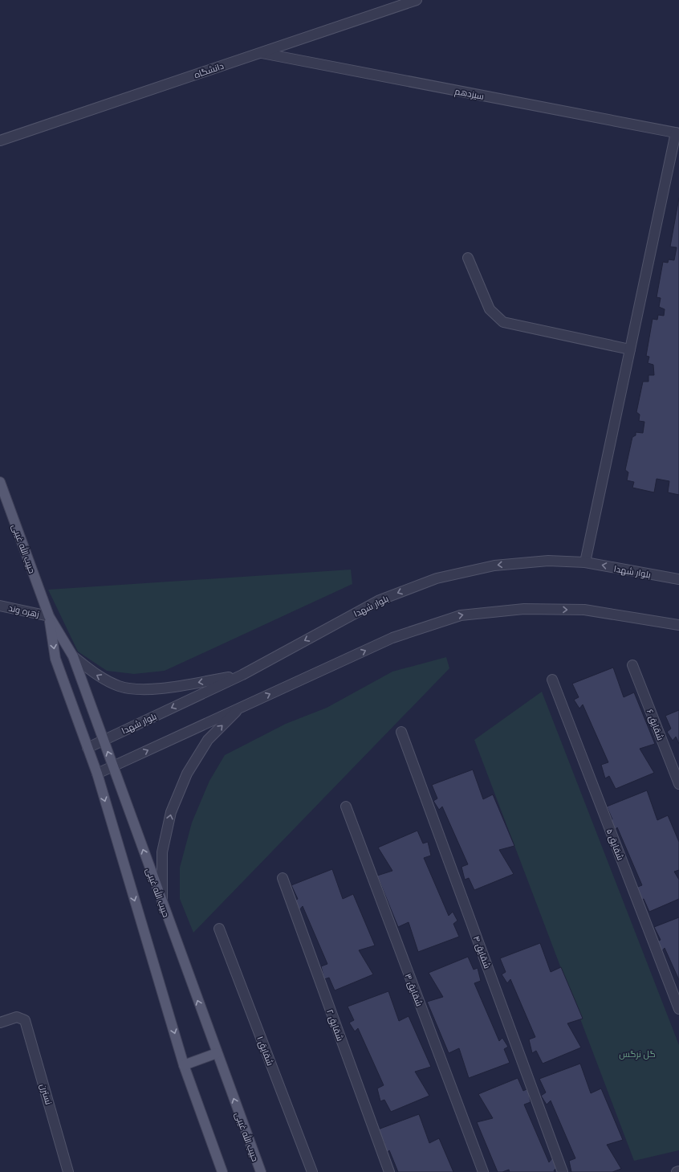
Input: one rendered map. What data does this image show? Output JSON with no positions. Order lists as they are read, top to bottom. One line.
{"streets":{"main road":["حبیب الله غیبی"],"street":["دانشگاه","سیزدهم","بلوار شهدا","زهره وند","شقایق ۶","شقایق ۵","شقایق ۴","شقایق ۳","شقایق ۲","شقایق ۱","نسترن"]},"crossings":[["دانشگاه","سیزدهم"],["حبیب الله غیبی","بلوار شهدا"],["حبیب الله غیبی","زهره وند"]],"parks":["گل نرگس"]}
